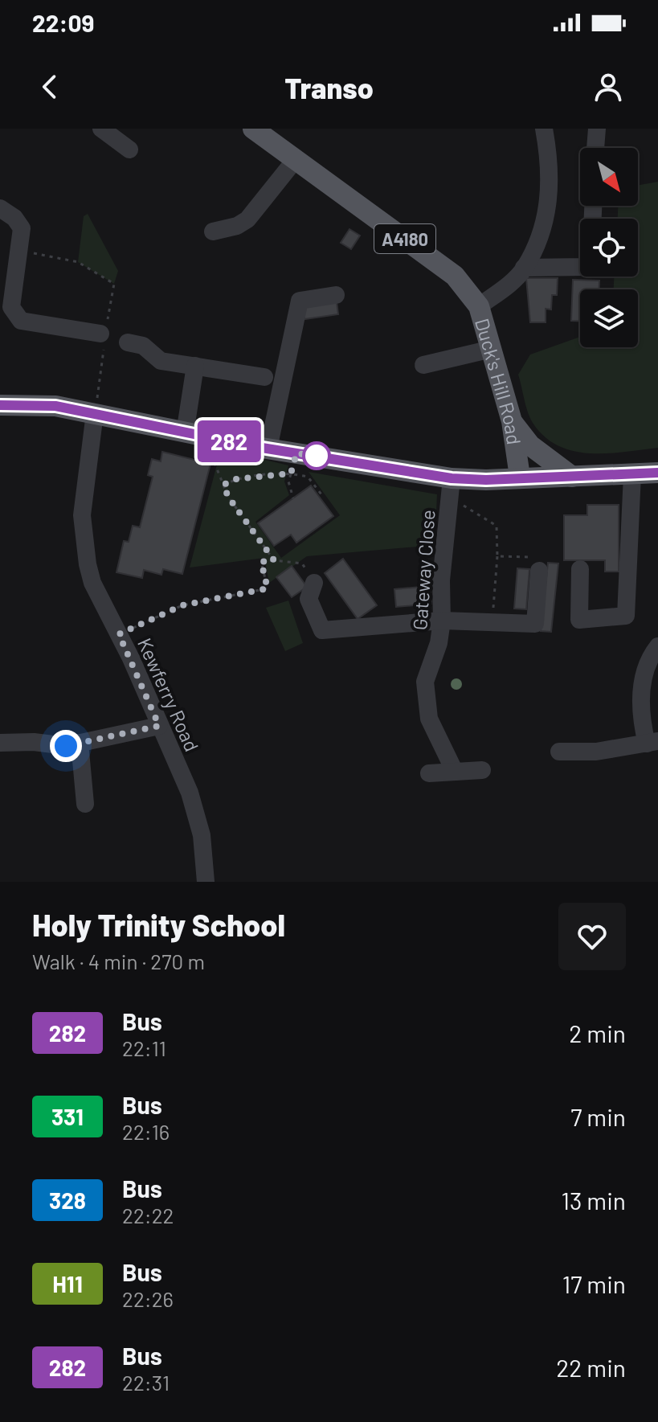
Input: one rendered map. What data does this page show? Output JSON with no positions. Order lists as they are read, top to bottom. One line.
{"streets":{"main road":["A4180","Duck's Hill Road"],"street":["Gateway Close","Kewferry Road"]},"lines":["bus line 282"],"north":"bottom right","page":{"status":"22:09","header":"Transo","on_map":"282","heading":["Holy Trinity School","Walk · 4 min · 270 m"],"list":[{"mark":"282","name":"Bus","note":"22:11","value":"2 min"},{"mark":"331","name":"Bus","note":"22:16","value":"7 min"},{"mark":"328","name":"Bus","note":"22:22","value":"13 min"},{"mark":"H11","name":"Bus","note":"22:26","value":"17 min"},{"mark":"282","name":"Bus","note":"22:31","value":"22 min"}]}}
